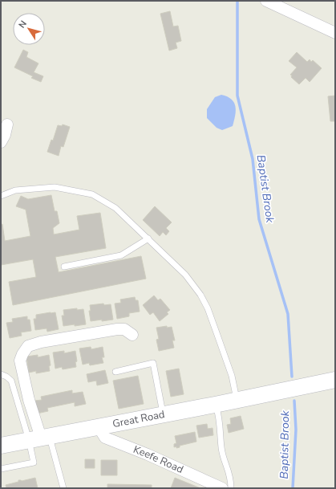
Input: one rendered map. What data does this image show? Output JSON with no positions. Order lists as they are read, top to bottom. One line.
{"streets":{"main road":["Great Road"],"street":["Keefe Road"]},"crossings":[["Great Road","Keefe Road"]],"water":["Baptist Brook"],"north":"top left"}
